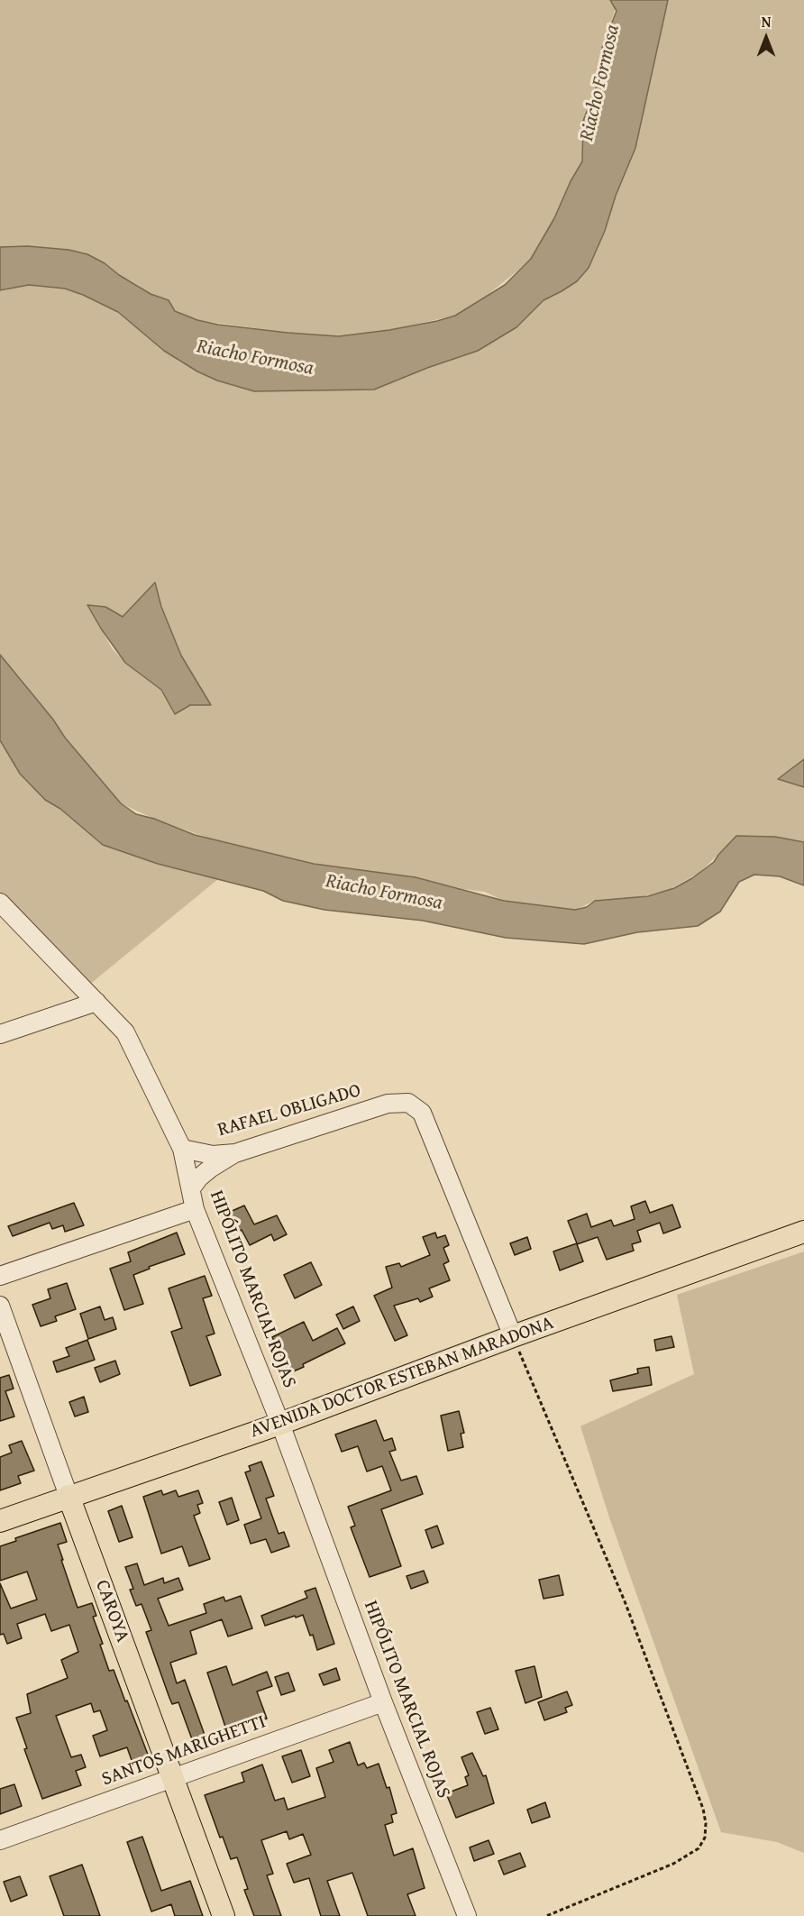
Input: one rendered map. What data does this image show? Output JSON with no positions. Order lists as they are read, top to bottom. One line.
{"streets":{"main road":["AVENIDA DOCTOR ESTEBAN MARADONA","CAROYA"],"street":["RAFAEL OBLIGADO","HIPÓLITO MARCIAL ROJAS","SANTOS MARIGHETTI"]},"crossings":[["RAFAEL OBLIGADO","HIPÓLITO MARCIAL ROJAS"],["RAFAEL OBLIGADO","AVENIDA DOCTOR ESTEBAN MARADONA"],["HIPÓLITO MARCIAL ROJAS","AVENIDA DOCTOR ESTEBAN MARADONA"],["HIPÓLITO MARCIAL ROJAS","SANTOS MARIGHETTI"],["AVENIDA DOCTOR ESTEBAN MARADONA","CAROYA"],["CAROYA","SANTOS MARIGHETTI"]],"water":["Riacho Formosa"],"north":"top"}
